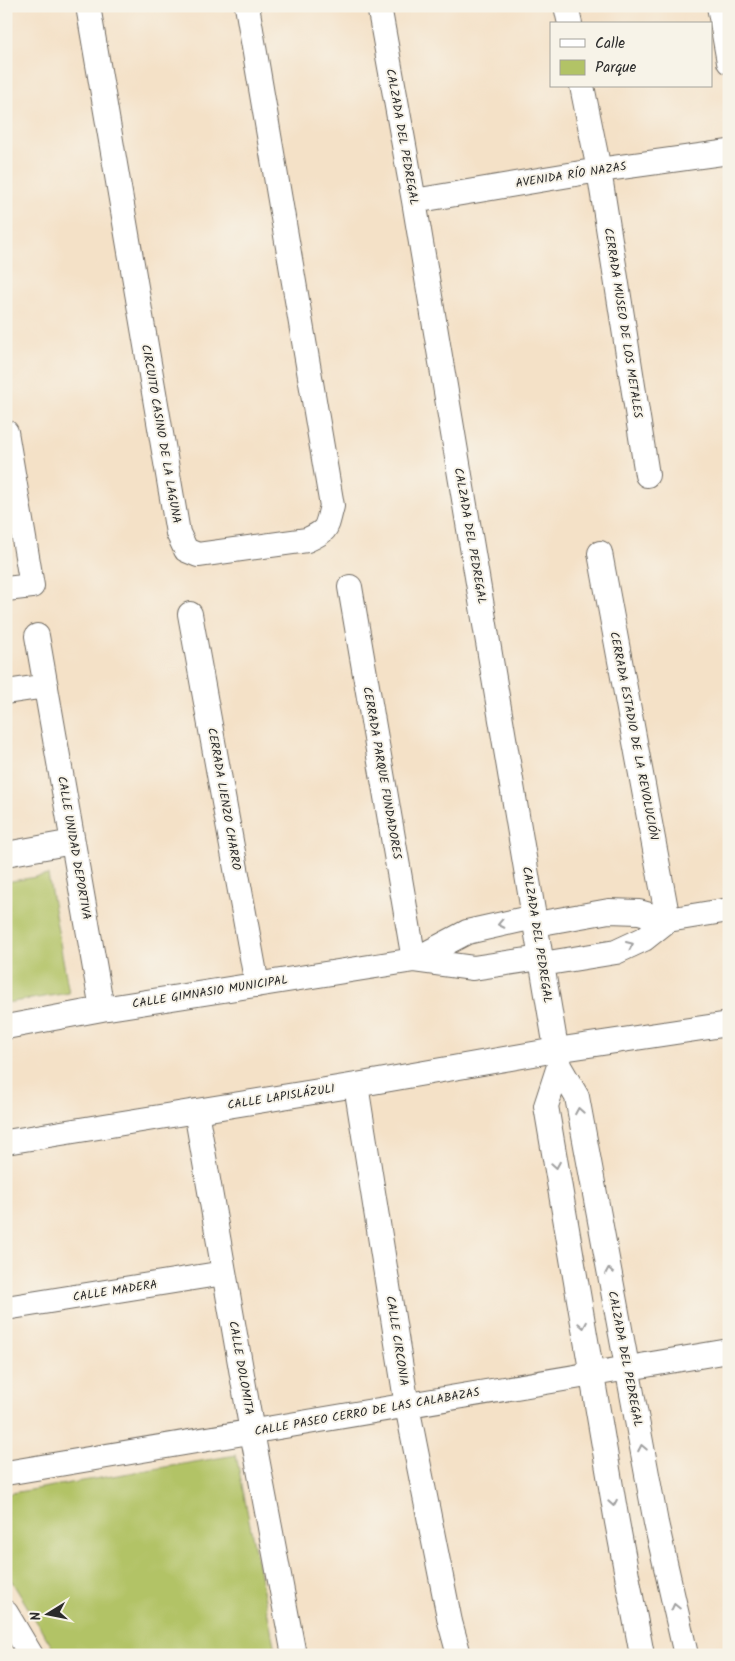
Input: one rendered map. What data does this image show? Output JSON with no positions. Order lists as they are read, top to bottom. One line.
{"streets":{"street":["CALZADA DEL PEDREGAL","AVENIDA RÍO NAZAS","CERRADA MUSEO DE LOS METALES","CIRCUITO CASINO DE LA LAGUNA","CERRADA ESTADIO DE LA REVOLUCIÓN","CERRADA PARQUE FUNDADORES","CERRADA LIENZO CHARRO","CALLE UNIDAD DEPORTIVA","CALLE GIMNASIO MUNICIPAL","CALLE LAPISLÁZULI","CALLE MADERA","CALLE CIRCONIA","CALLE DOLOMITA","CALLE PASEO CERRO DE LAS CALABAZAS"]},"crossings":[["CALZADA DEL PEDREGAL","AVENIDA RÍO NAZAS"],["CALZADA DEL PEDREGAL","CALLE GIMNASIO MUNICIPAL"],["CALZADA DEL PEDREGAL","CALLE LAPISLÁZULI"],["CALZADA DEL PEDREGAL","CALLE PASEO CERRO DE LAS CALABAZAS"],["AVENIDA RÍO NAZAS","CERRADA MUSEO DE LOS METALES"],["CERRADA ESTADIO DE LA REVOLUCIÓN","CALLE GIMNASIO MUNICIPAL"],["CERRADA PARQUE FUNDADORES","CALLE GIMNASIO MUNICIPAL"],["CERRADA LIENZO CHARRO","CALLE GIMNASIO MUNICIPAL"],["CALLE UNIDAD DEPORTIVA","CALLE GIMNASIO MUNICIPAL"],["CALLE LAPISLÁZULI","CALLE CIRCONIA"],["CALLE LAPISLÁZULI","CALLE DOLOMITA"],["CALLE MADERA","CALLE DOLOMITA"],["CALLE CIRCONIA","CALLE PASEO CERRO DE LAS CALABAZAS"],["CALLE DOLOMITA","CALLE PASEO CERRO DE LAS CALABAZAS"]],"legend":["Calle","Parque"],"north":"left"}
